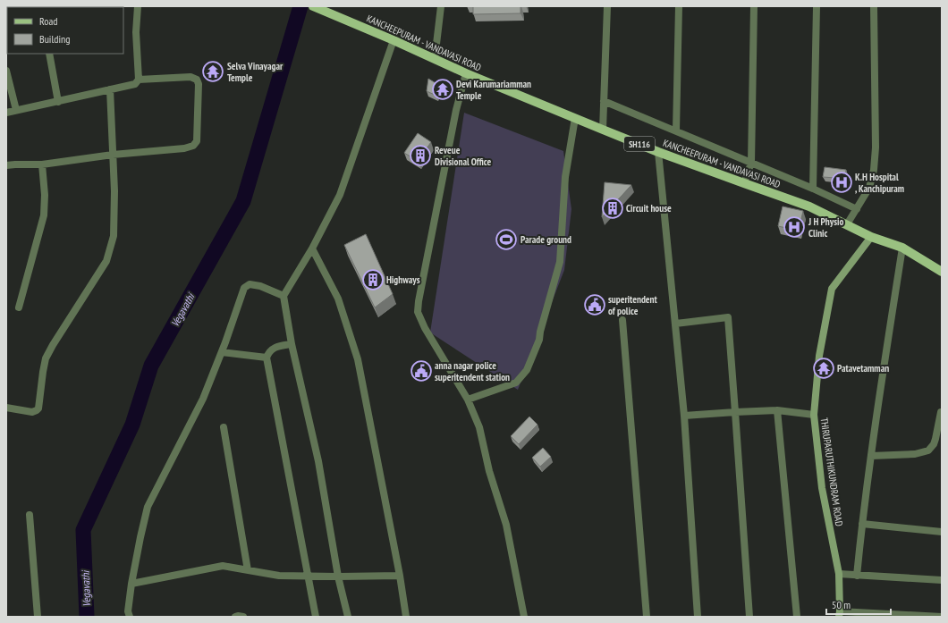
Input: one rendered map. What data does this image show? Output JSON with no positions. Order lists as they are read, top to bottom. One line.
{"streets":{"main road":["KANCHEEPURAM - VANDAVASI ROAD","SH116"],"street":["THIRUPARUTHIKUNDRAM ROAD"]},"crossings":[["KANCHEEPURAM - VANDAVASI ROAD","THIRUPARUTHIKUNDRAM ROAD"]],"water":["Vegavathi"],"places":{"temple":["Selva Vinayagar Temple","Devi Karumariamman Temple","Patavetamman"],"building":["Reveue Divisional Office","Circuit house","Highways"],"hospital":["K.H Hospital , Kanchipuram","J H Physio Clinic"],"sports":["Parade ground"],"public building":["superitendent of police","anna nagar police superitendent station"]},"legend":["Road","Building"],"scale_bar":"50 m"}
